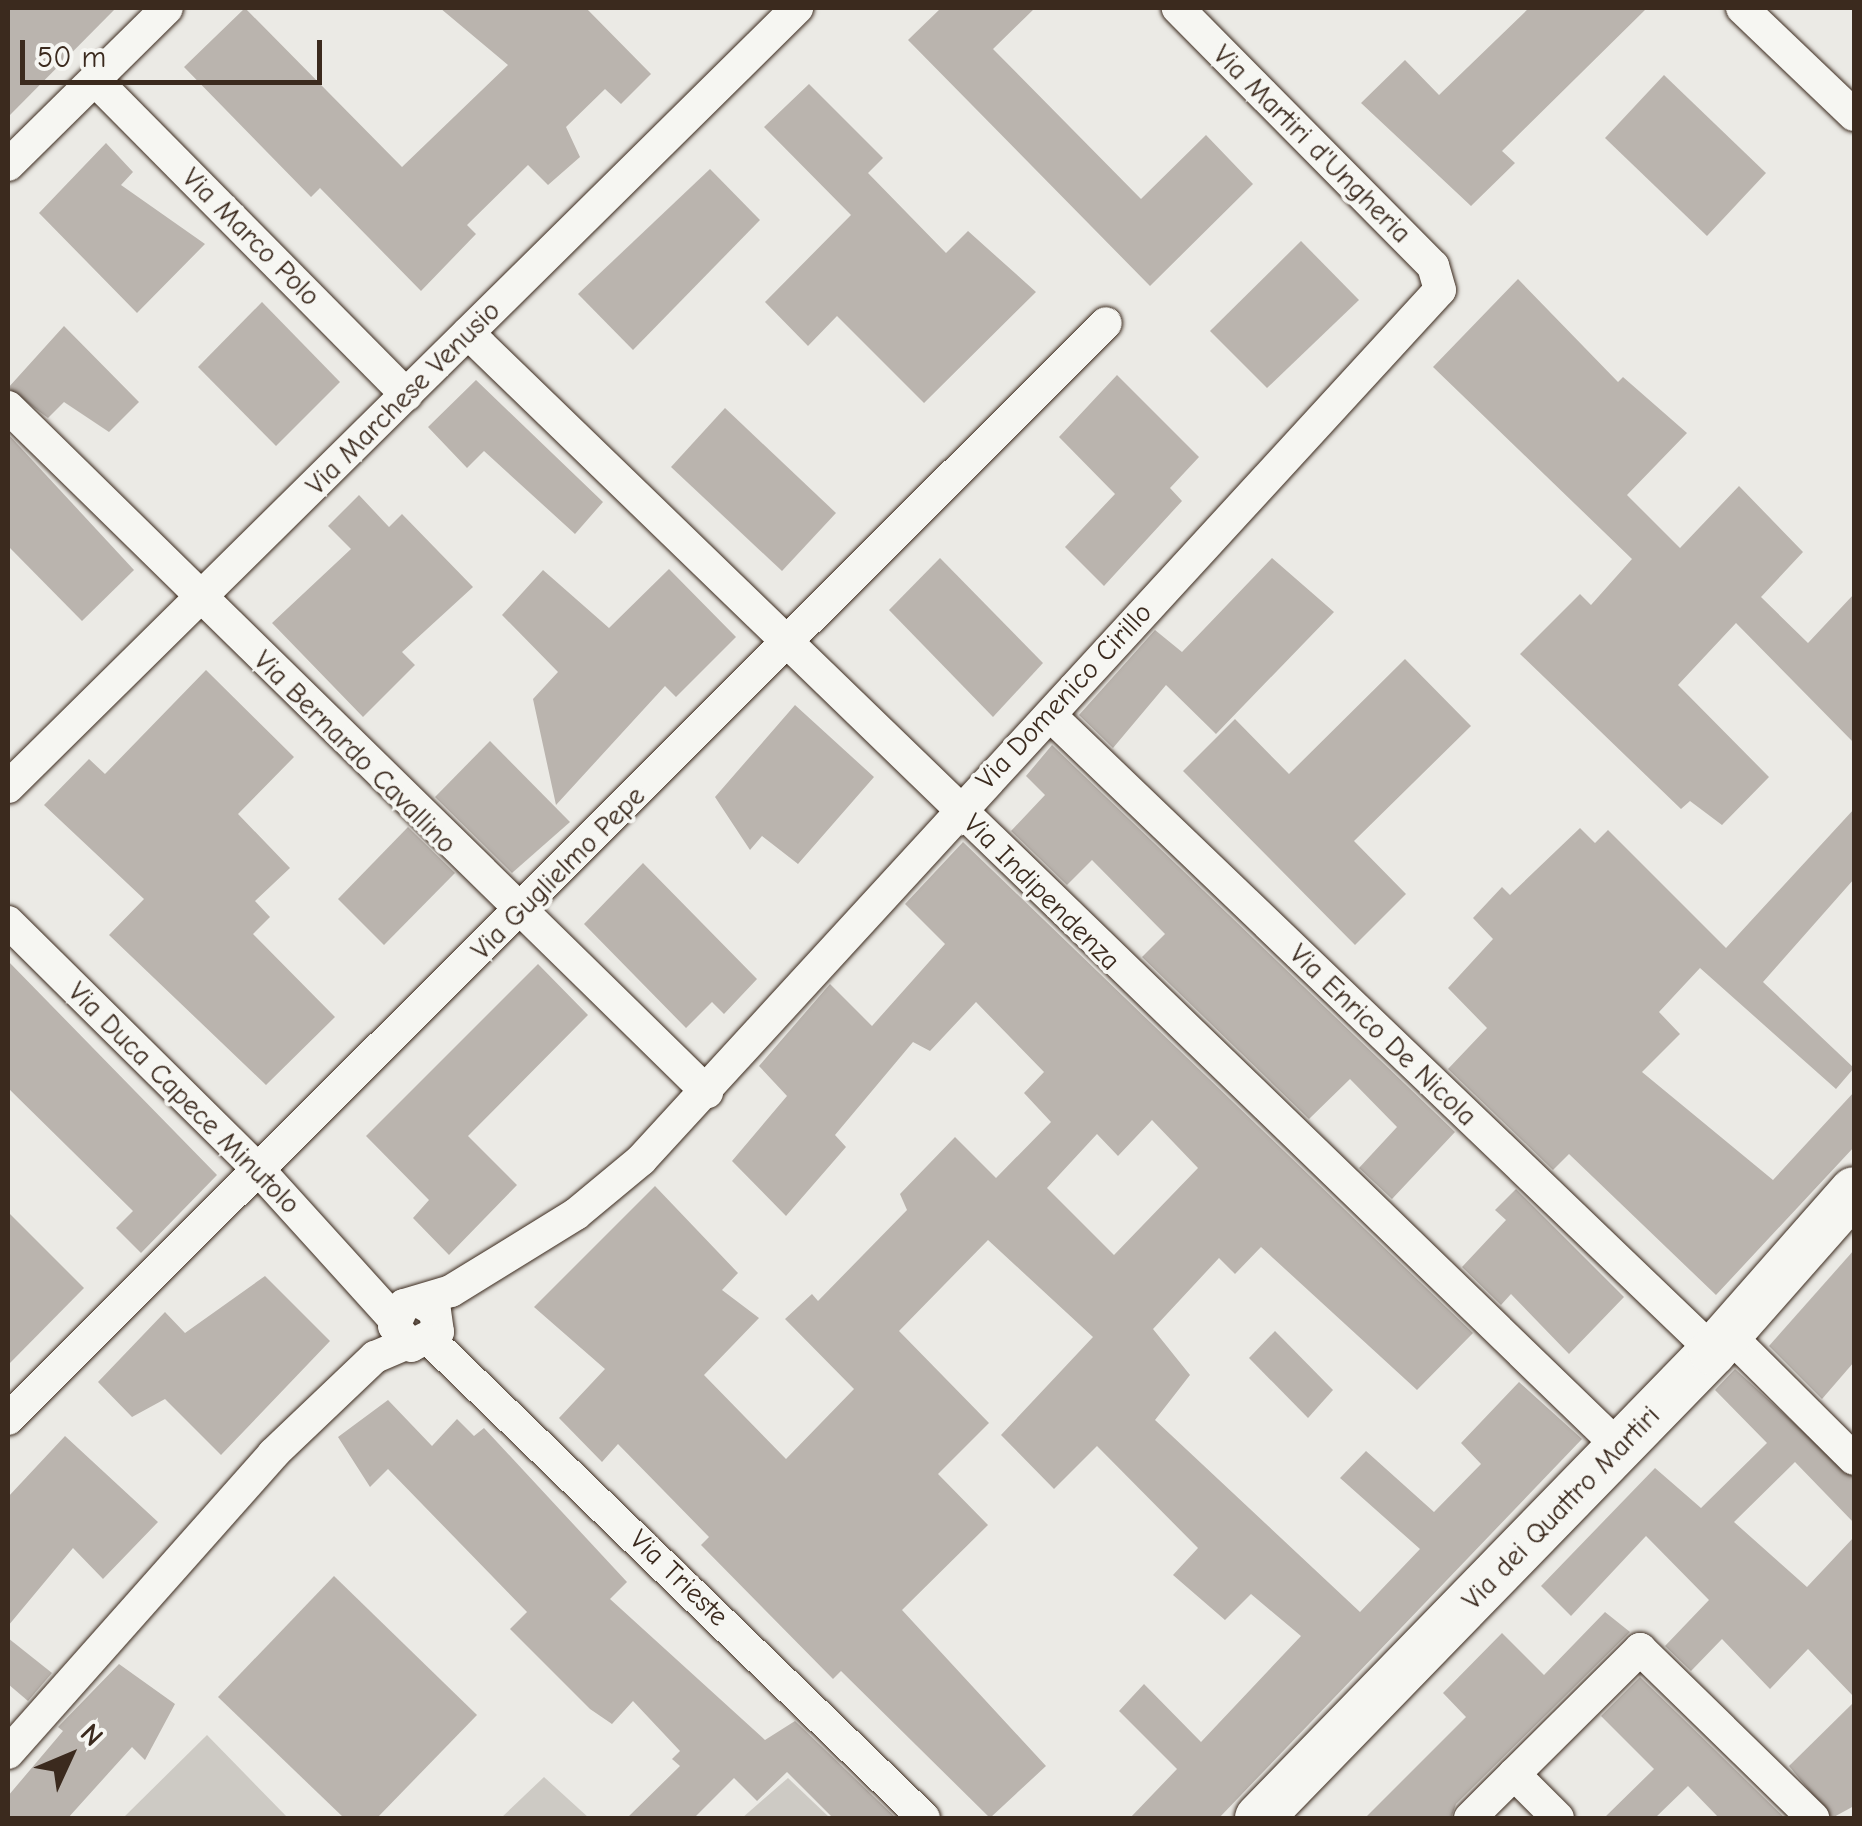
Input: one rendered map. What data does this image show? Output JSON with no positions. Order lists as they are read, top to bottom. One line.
{"streets":{"street":["Via Martiri d'Ungheria","Via Marco Polo","Via Marchese Venusio","Via Domenico Cirillo","Via Bernardo Cavallino","Via Guglielmo Pepe","Via Indipendenza","Via Enrico De Nicola","Via Duca Capece Minutolo","Via dei Quattro Martiri","Via Trieste"]},"crossings":[["Via Martiri d'Ungheria","Via Domenico Cirillo"],["Via Marco Polo","Via Marchese Venusio"],["Via Marchese Venusio","Via Bernardo Cavallino"],["Via Marchese Venusio","Via Indipendenza"],["Via Domenico Cirillo","Via Bernardo Cavallino"],["Via Domenico Cirillo","Via Indipendenza"],["Via Domenico Cirillo","Via Duca Capece Minutolo"],["Via Domenico Cirillo","Via Trieste"],["Via Bernardo Cavallino","Via Guglielmo Pepe"],["Via Guglielmo Pepe","Via Indipendenza"],["Via Guglielmo Pepe","Via Duca Capece Minutolo"],["Via Indipendenza","Via dei Quattro Martiri"],["Via Enrico De Nicola","Via dei Quattro Martiri"],["Via Duca Capece Minutolo","Via Trieste"]],"scale_bar":"50 m","north":"top right"}
